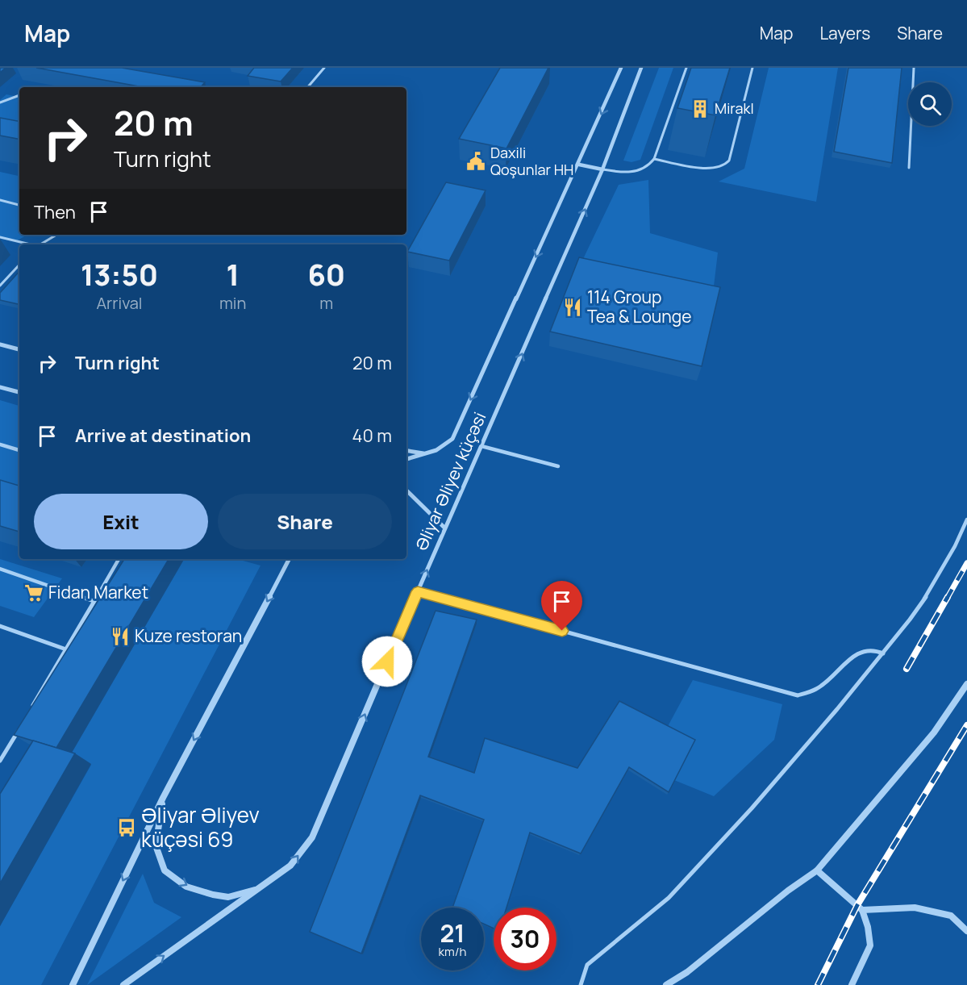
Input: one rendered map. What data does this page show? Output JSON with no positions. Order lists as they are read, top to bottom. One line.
{"streets":{"street":["Əliyar Əliyev küçəsi"]},"places":{"building":["Mirakl"],"public building":["Daxili Qoşunlar HH"],"restaurant":["114 Group Tea & Lounge","Kuze restoran"],"supermarket":["Fidan Market"],"bus stop":["Əliyar Əliyev küçəsi 69"]},"page":{"header":"Map","nav":["Map","Layers","Share"],"turn":["20 m","Turn right"],"then":"Then","eta":["13:50","Arrival","1","min","60","m"],"list":[{"name":"Turn right","value":"20 m"},{"name":"Arrive at destination","value":"40 m"}],"buttons":["Exit","Share"],"speed":"21 km/h","limit":"30"}}
